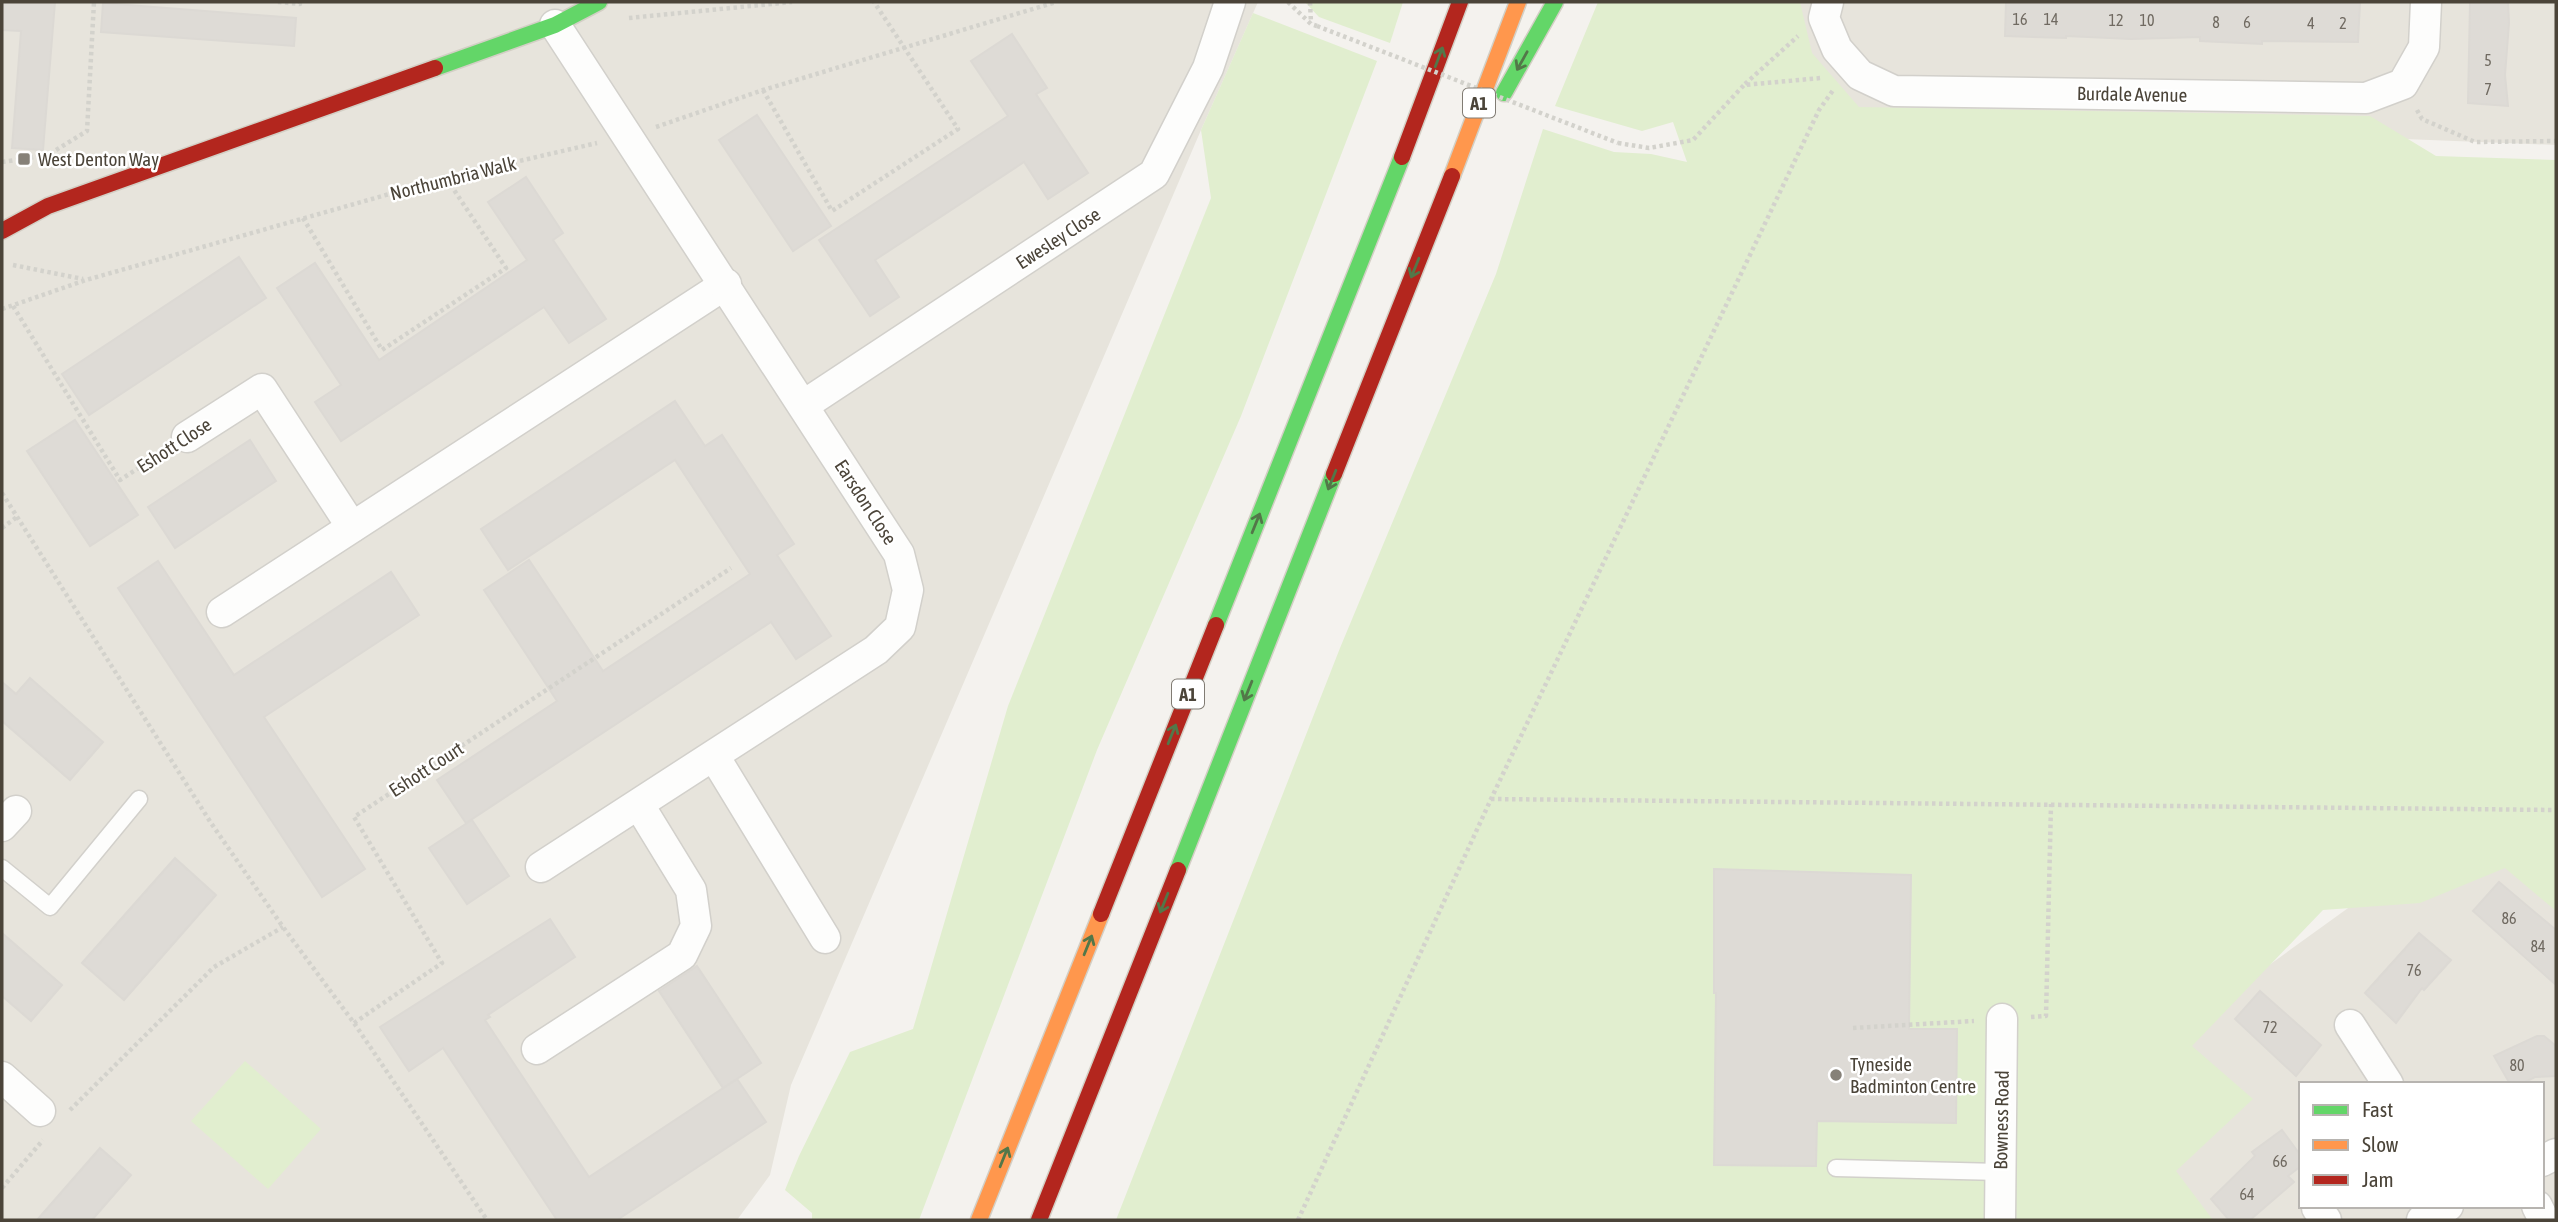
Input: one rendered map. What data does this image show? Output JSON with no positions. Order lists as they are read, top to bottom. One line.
{"streets":{"main road":["A1"],"street":["Burdale Avenue","Ewesley Close","Eshott Close","Earsdon Close","Bowness Road"],"path":["Northumbria Walk","Eshott Court"]},"crossings":[["Northumbria Walk","Eshott Close"],["Northumbria Walk","Earsdon Close"],["Ewesley Close","Earsdon Close"]],"places":{"transit":["West Denton Way"],"other":["Tyneside Badminton Centre"]},"house_numbers":["16","14","12","10","8","6","4","2","5","7","86","84","76","72","80","66","64"],"legend":["Fast","Slow","Jam"]}
